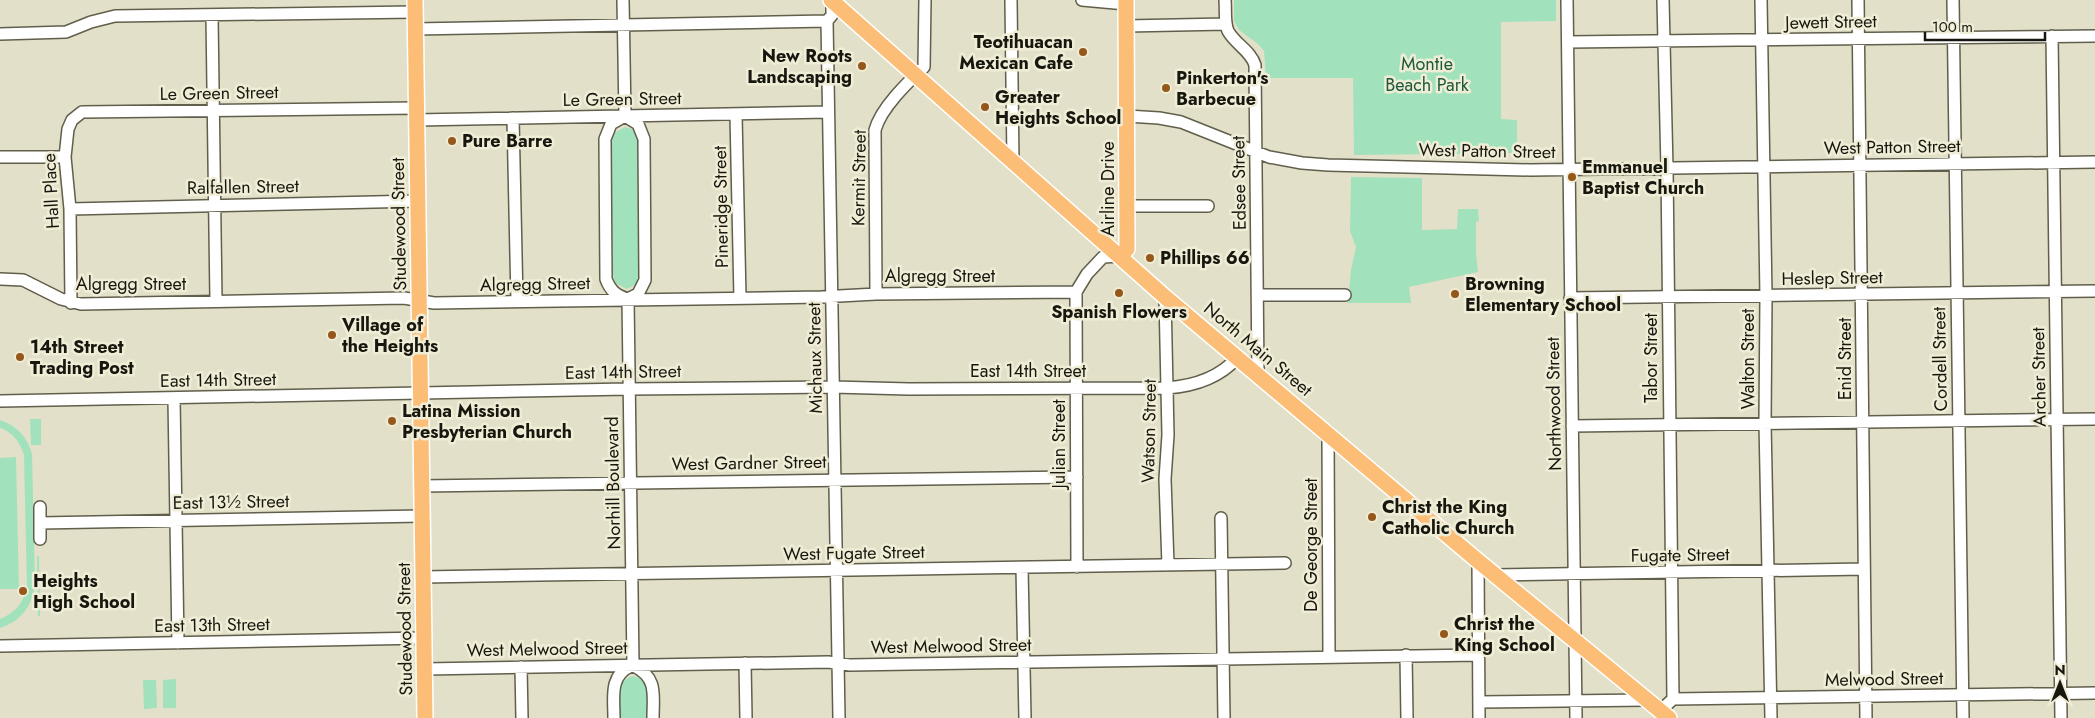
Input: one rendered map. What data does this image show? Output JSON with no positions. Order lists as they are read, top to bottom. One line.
{"streets":{"main road":["Airline Drive","Studewood Street","North Main Street"],"street":["Jewett Street","Le Green Street","West Patton Street","Kermit Street","Edsee Street","Ralfallen Street","Hall Place","Pineridge Street","Algregg Street","Heslep Street","Michaux Street","Tabor Street","Walton Street","Enid Street","Cordell Street","East 14th Street","Archer Street","Northwood Street","Watson Street","Julian Street","West Gardner Street","Norhill Boulevard","East 13½ Street","De George Street","West Fugate Street","Fugate Street","East 13th Street","West Melwood Street","Melwood Street"]},"crossings":[["Jewett Street","Tabor Street"],["Jewett Street","Walton Street"],["Jewett Street","Enid Street"],["Jewett Street","Cordell Street"],["Jewett Street","Archer Street"],["Jewett Street","Northwood Street"],["Le Green Street","Hall Place"],["Le Green Street","Pineridge Street"],["Le Green Street","Studewood Street"],["Le Green Street","Michaux Street"],["West Patton Street","Edsee Street"],["West Patton Street","Airline Drive"],["West Patton Street","Tabor Street"],["West Patton Street","Walton Street"],["West Patton Street","Enid Street"],["West Patton Street","Cordell Street"],["West Patton Street","Archer Street"],["West Patton Street","Northwood Street"],["Kermit Street","Algregg Street"],["Kermit Street","North Main Street"],["Edsee Street","North Main Street"],["Ralfallen Street","Hall Place"],["Ralfallen Street","Studewood Street"],["Airline Drive","North Main Street"],["Hall Place","Algregg Street"],["Pineridge Street","Algregg Street"],["Studewood Street","Algregg Street"],["Studewood Street","East 14th Street"],["Studewood Street","West Gardner Street"],["Studewood Street","East 13½ Street"],["Studewood Street","West Fugate Street"],["Studewood Street","East 13th Street"],["Studewood Street","West Melwood Street"],["Algregg Street","Michaux Street"],["Algregg Street","Julian Street"],["Algregg Street","Norhill Boulevard"],["Heslep Street","Tabor Street"],["Heslep Street","Walton Street"],["Heslep Street","Enid Street"],["Heslep Street","Cordell Street"],["Heslep Street","Archer Street"],["Heslep Street","Northwood Street"],["North Main Street","Michaux Street"],["North Main Street","East 14th Street"],["North Main Street","Northwood Street"],["North Main Street","Watson Street"],["North Main Street","De George Street"],["North Main Street","Fugate Street"],["Michaux Street","East 14th Street"],["Michaux Street","West Gardner Street"],["Michaux Street","West Fugate Street"],["Michaux Street","West Melwood Street"],["Tabor Street","Fugate Street"],["Tabor Street","Melwood Street"],["Walton Street","Fugate Street"],["Walton Street","Melwood Street"],["Enid Street","Fugate Street"],["Enid Street","Melwood Street"],["Cordell Street","Melwood Street"],["East 14th Street","Watson Street"],["East 14th Street","Julian Street"],["East 14th Street","Norhill Boulevard"],["Archer Street","Melwood Street"],["Northwood Street","Fugate Street"],["Watson Street","West Fugate Street"],["Julian Street","West Gardner Street"],["Julian Street","West Fugate Street"],["West Gardner Street","Norhill Boulevard"],["Norhill Boulevard","West Fugate Street"],["Norhill Boulevard","West Melwood Street"],["De George Street","West Melwood Street"]],"parks":["Montie Beach Park"],"places":["Teotihuacan Mexican Cafe","New Roots Landscaping","Pinkerton's Barbecue","Greater Heights School","Pure Barre","Emmanuel Baptist Church","Phillips 66","Spanish Flowers","Browning Elementary School","Village of the Heights","14th Street Trading Post","Latina Mission Presbyterian Church","Christ the King Catholic Church","Heights High School","Christ the King School"],"scale_bar":"100 m","north":"top"}
